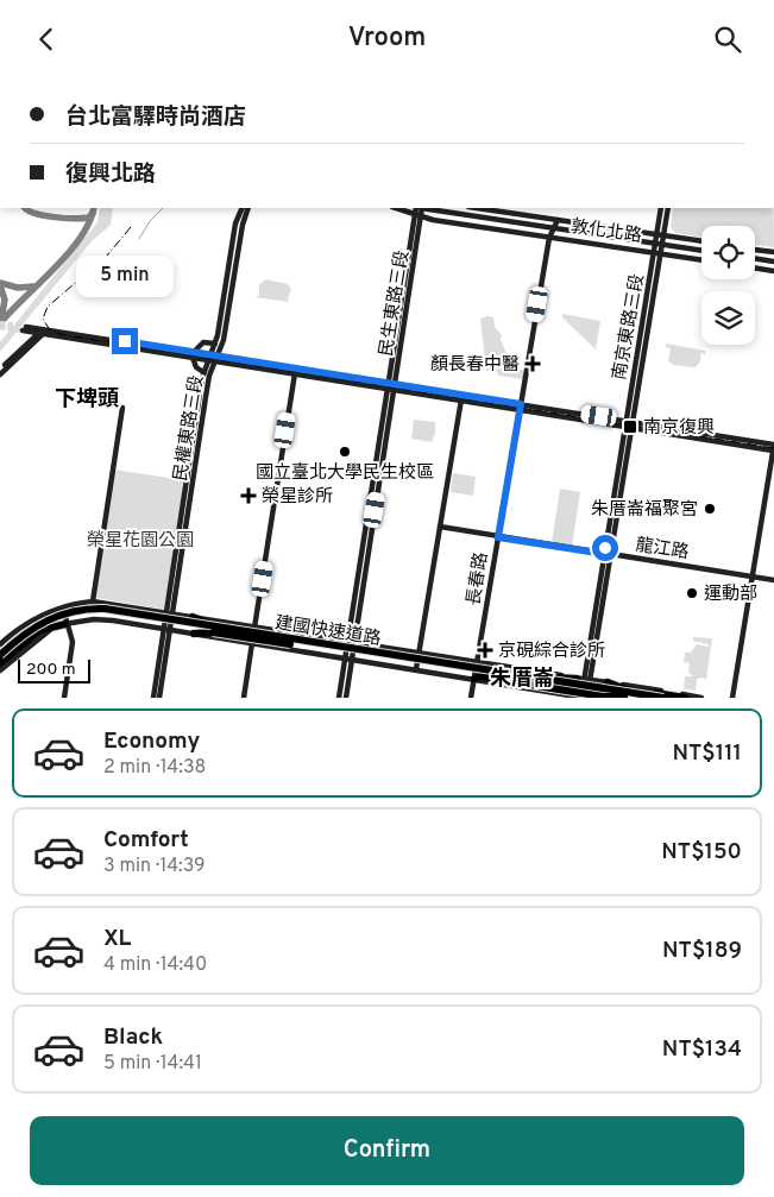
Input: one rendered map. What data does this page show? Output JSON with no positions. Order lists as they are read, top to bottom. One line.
{"streets":{"highway":["建國快速道路"],"street":["敦化北路","民生東路三段","南京東路三段","民權東路三段","龍江路","長春路"]},"crossings":[["敦化北路","民生東路三段"],["敦化北路","南京東路三段"],["敦化北路","長春路"],["南京東路三段","龍江路"],["龍江路","長春路"]],"districts":["下埤頭","朱厝崙"],"parks":["榮星花園公園"],"places":{"health":["顏長春中醫","榮星診所","京硯綜合診所"],"transit":["南京復興"],"other":["國立臺北大學民生校區","朱厝崙福聚宮","運動部"]},"scale_bar":"200 m","page":{"header":"Vroom","banner":["台北富驛時尚酒店","復興北路"],"bubble":"5 min","scale":"200 m","list":[{"name":"Economy","note":"2 min · 14:38","value":"NT$111"},{"name":"Comfort","note":"3 min · 14:39","value":"NT$150"},{"name":"XL","note":"4 min · 14:40","value":"NT$189"},{"name":"Black","note":"5 min · 14:41","value":"NT$134"}],"buttons":"Confirm"}}
